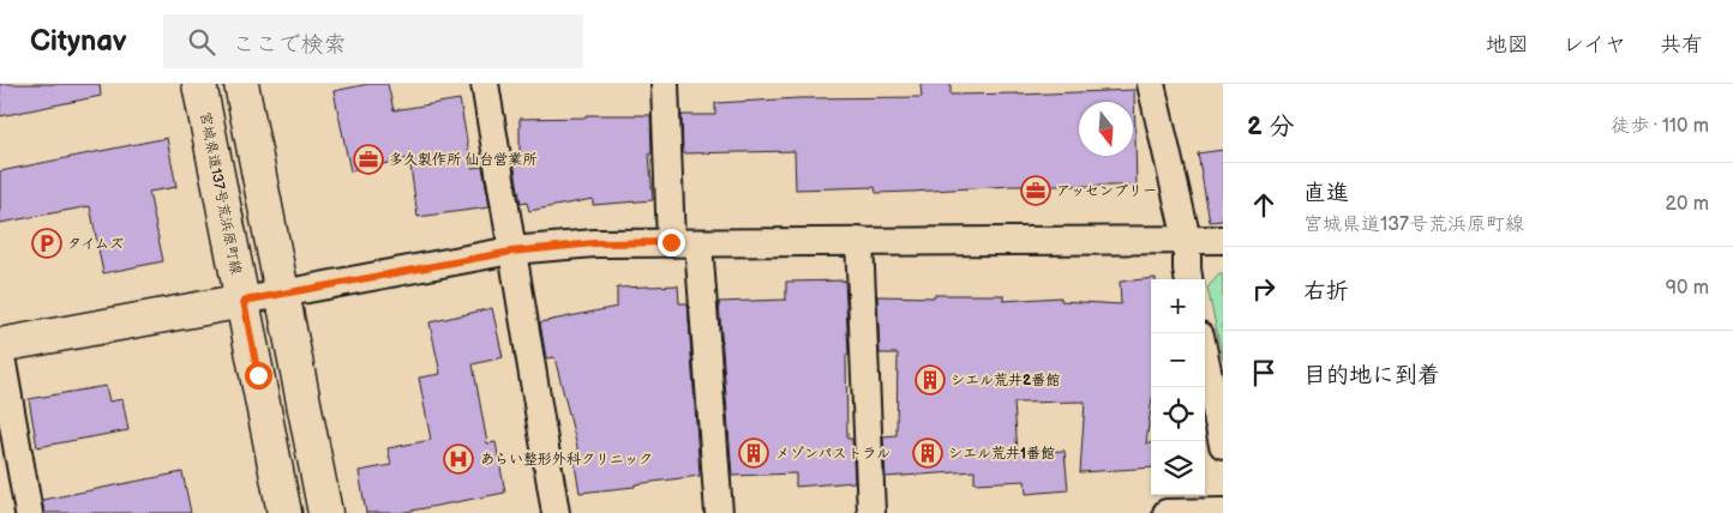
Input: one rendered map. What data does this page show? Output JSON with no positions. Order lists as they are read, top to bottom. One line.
{"streets":{"main road":["宮城県道137号荒浜原町線"]},"places":{"office":["多久製作所 仙台営業所","アッセンブリー"],"parking":["タイムズ"],"building":["シエル荒井2番館","メゾンパストラル","シエル荒井1番館"],"hospital":["あらい整形外科クリニック"]},"north":"bottom","page":{"header":"Citynav","search":"ここで検索","nav":["地図","レイヤ","共有"],"heading":["2 分","徒歩 · 110 m"],"list":[["直進","宮城県道137号荒浜原町線","20 m"],["右折","90 m"],"目的地に到着"],"map_buttons":["+","−"]}}
